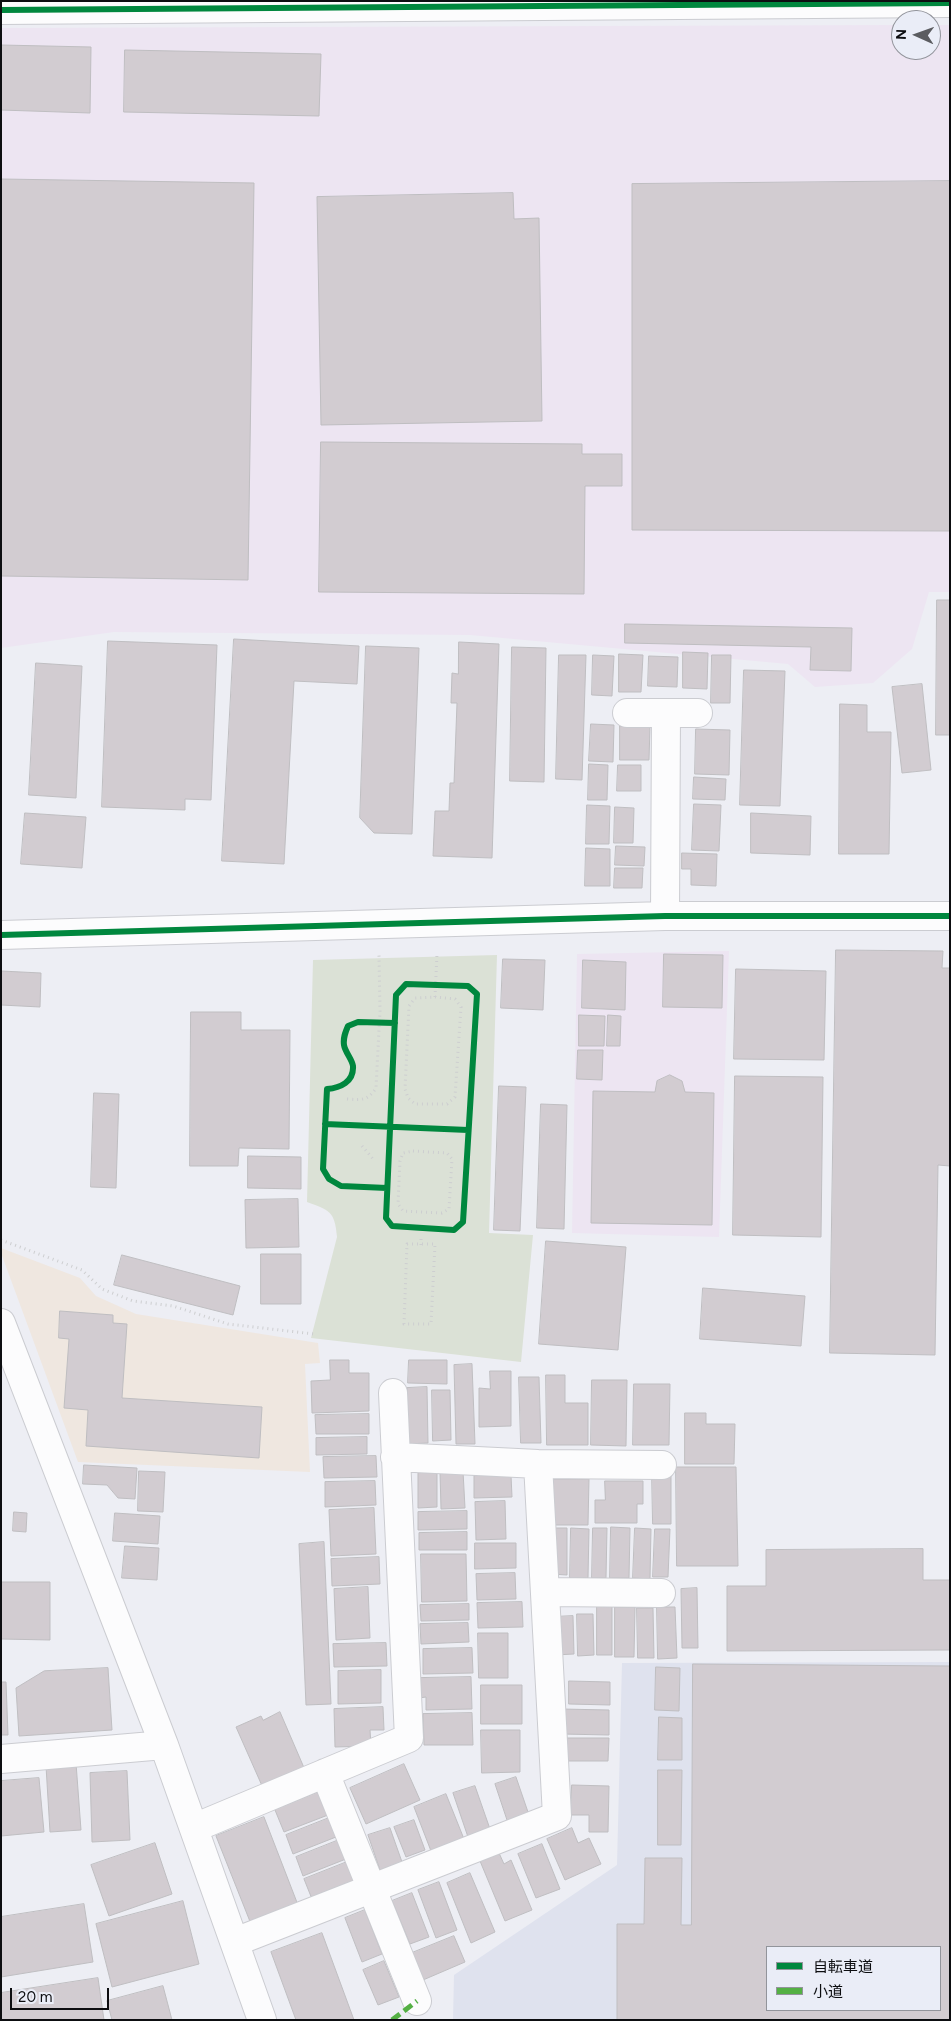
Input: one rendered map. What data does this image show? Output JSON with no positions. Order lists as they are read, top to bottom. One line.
{"legend":["自転車道","小道"],"scale_bar":"20 m","north":"left"}
